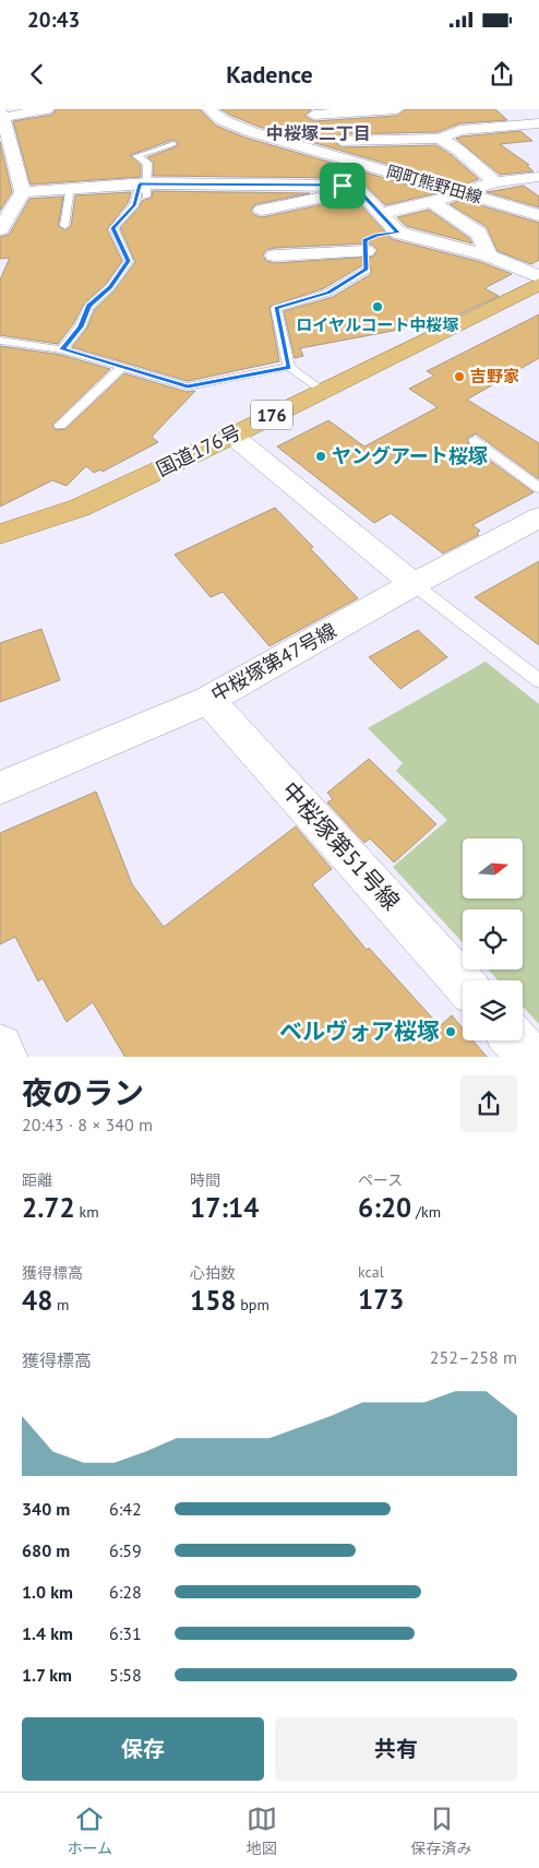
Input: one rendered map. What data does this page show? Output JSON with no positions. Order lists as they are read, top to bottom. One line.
{"streets":{"highway":["176","国道176号"],"street":["岡町熊野田線","中桜塚第47号線","中桜塚第51号線"]},"crossings":[["中桜塚第47号線","中桜塚第51号線"]],"districts":["中桜塚二丁目"],"places":["ロイヤルコート中桜塚","吉野家","ヤングアート桜塚","ベルヴォア桜塚"],"north":"right","page":{"status":"20:43","header":"Kadence","heading":["夜のラン","20:43 · 8 × 340 m"],"stats":[["距離","2.72 km"],["時間","17:14"],["ペース","6:20 /km"],["獲得標高","48 m"],["心拍数","158 bpm"],["kcal","173"]],"chart":["獲得標高","252–258 m"],"list":[{"name":"340 m","note":"6:42"},{"name":"680 m","note":"6:59"},{"name":"1.0 km","note":"6:28"},{"name":"1.4 km","note":"6:31"},{"name":"1.7 km","note":"5:58"}],"buttons":["保存","共有"],"tabs":["ホーム","地図","保存済み"]}}
